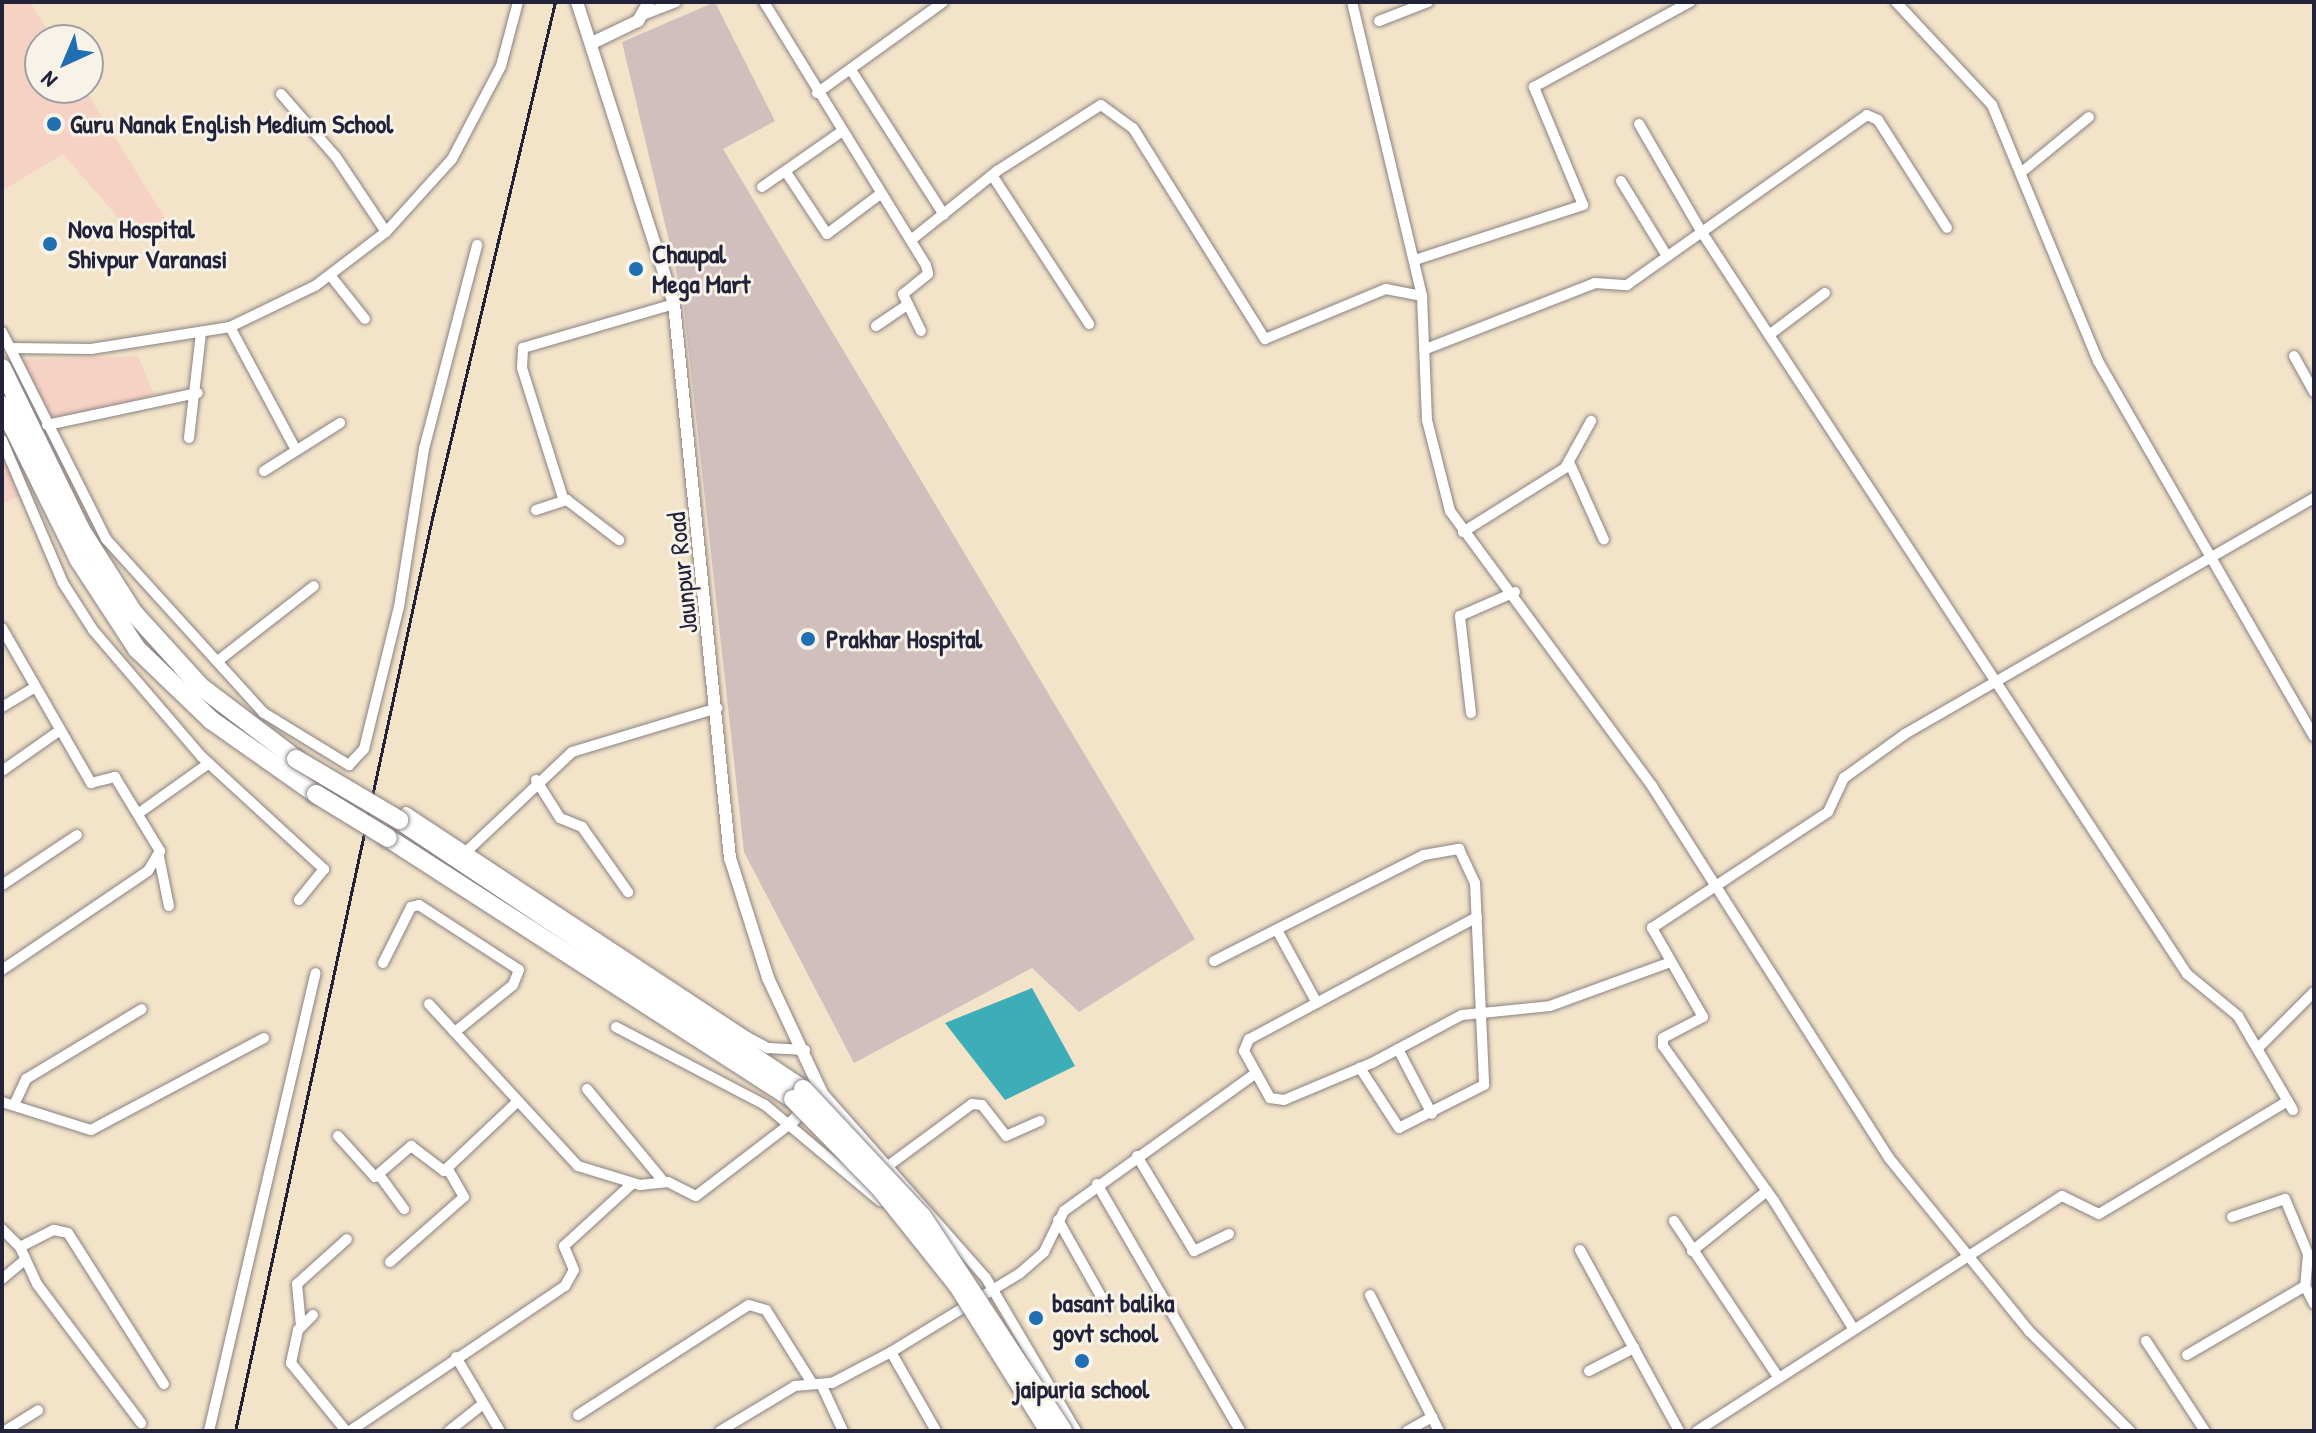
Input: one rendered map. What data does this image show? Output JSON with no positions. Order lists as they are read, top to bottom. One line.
{"streets":{"street":["Jaunpur Road"]},"places":["Guru Nanak English Medium School","Nova Hospital Shivpur Varanasi","Chaupal Mega Mart","Prakhar Hospital","basant balika govt school","jaipuria school"],"north":"bottom left"}
